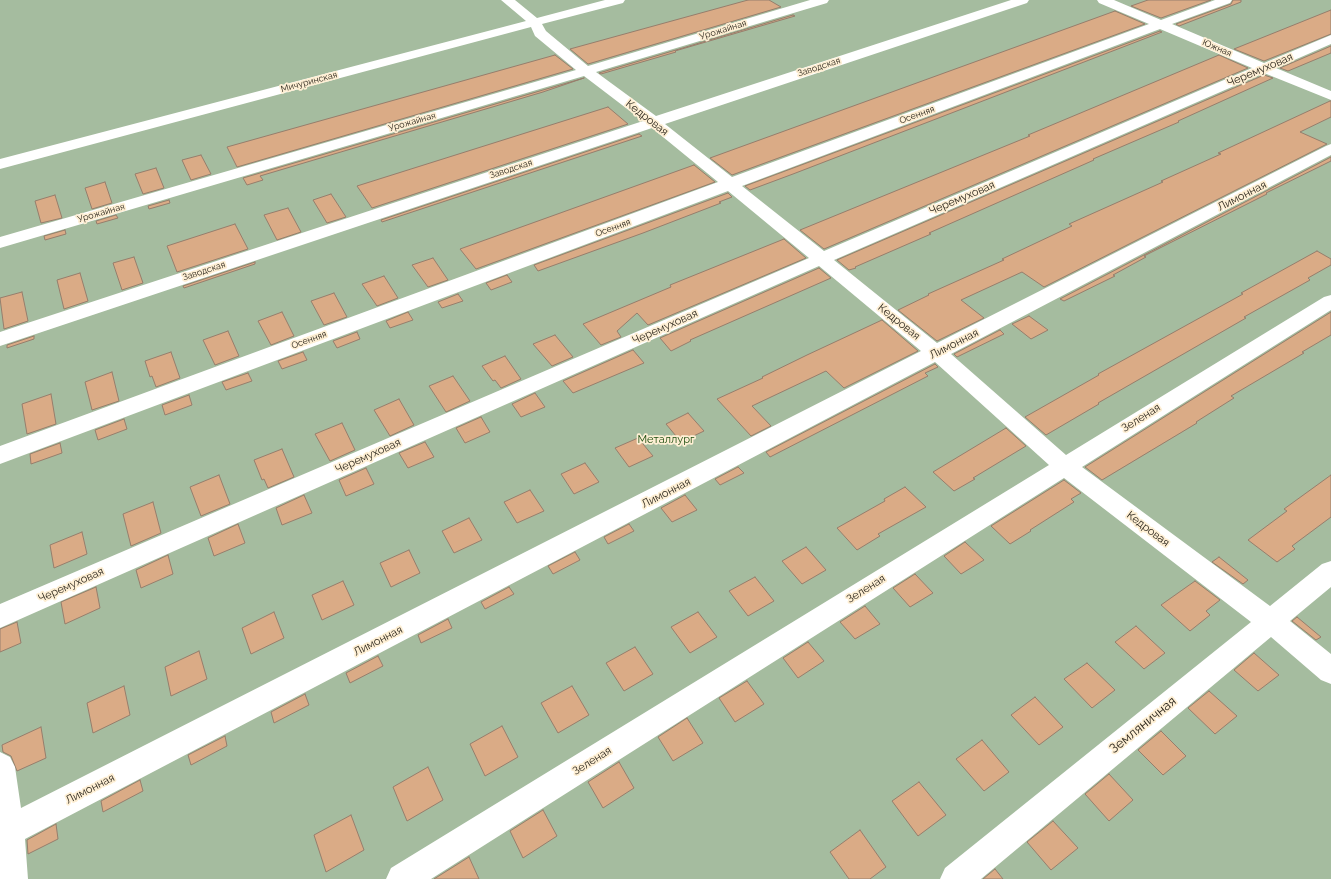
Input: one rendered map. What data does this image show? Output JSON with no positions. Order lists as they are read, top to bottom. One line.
{"streets":{"street":["Урожайная","Южная","Заводская","Черемуховая","Мичуринская","Осенняя","Кедровая","Лимонная","Зеленая","Земляничная"]},"crossings":[["Урожайная","Кедровая"],["Южная","Черемуховая"],["Южная","Осенняя"],["Заводская","Кедровая"],["Черемуховая","Кедровая"],["Мичуринская","Кедровая"],["Осенняя","Кедровая"],["Кедровая","Лимонная"],["Кедровая","Зеленая"],["Кедровая","Земляничная"]],"parks":["Металлург"]}
